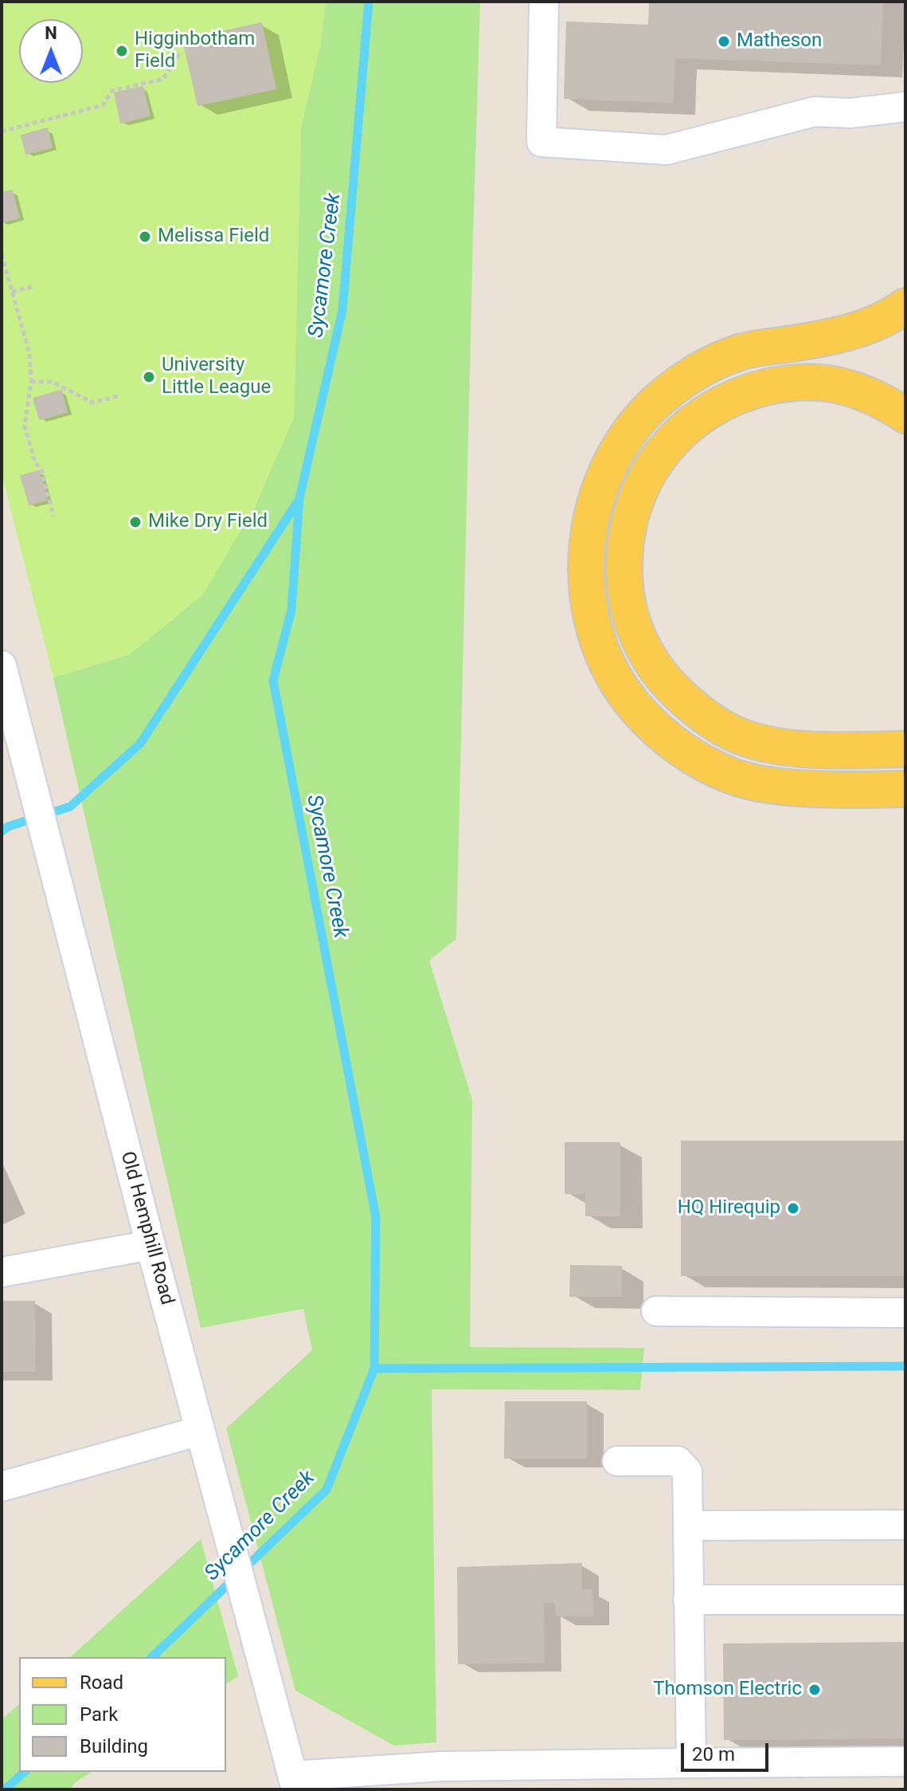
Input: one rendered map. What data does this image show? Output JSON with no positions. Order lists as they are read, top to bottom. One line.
{"streets":{"street":["Old Hemphill Road"]},"water":["Sycamore Creek"],"places":["Matheson","Higginbotham Field","Melissa Field","University Little League","Mike Dry Field","HQ Hirequip","Thomson Electric"],"legend":["Road","Park","Building"],"scale_bar":"20 m","north":"top"}
